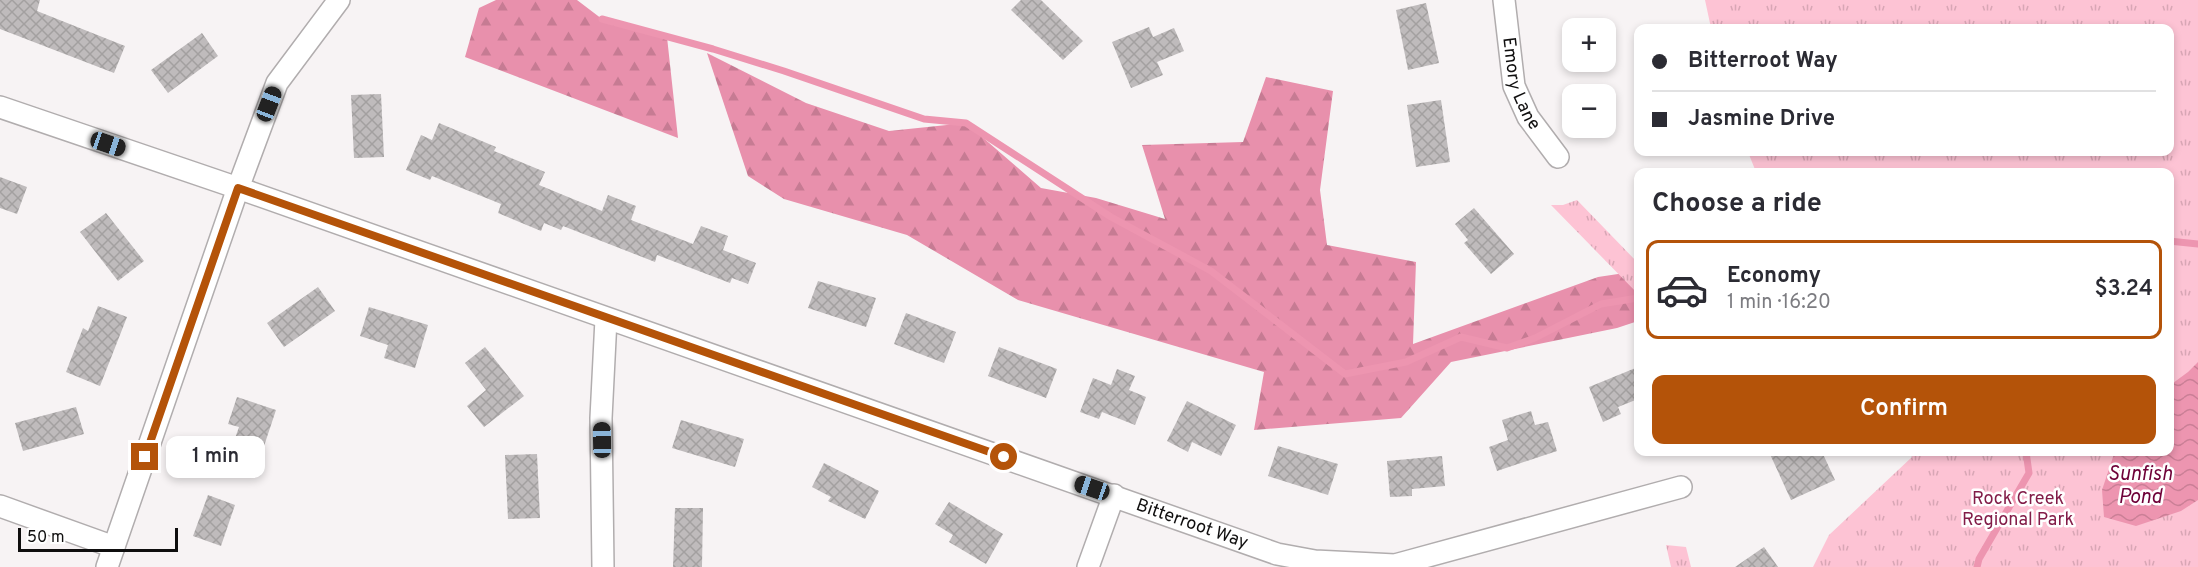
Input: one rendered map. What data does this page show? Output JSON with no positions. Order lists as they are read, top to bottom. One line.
{"streets":{"street":["Emory Lane","Bitterroot Way"]},"water":["Sunfish Pond"],"parks":["Rock Creek Regional Park"],"scale_bar":"50 m","page":{"map_buttons":["+","−"],"banner":["Bitterroot Way","Jasmine Drive"],"heading":"Choose a ride","list":[{"name":"Economy","note":"1 min · 16:20","value":"$3.24"}],"buttons":"Confirm","bubble":"1 min","scale":"50 m"}}
